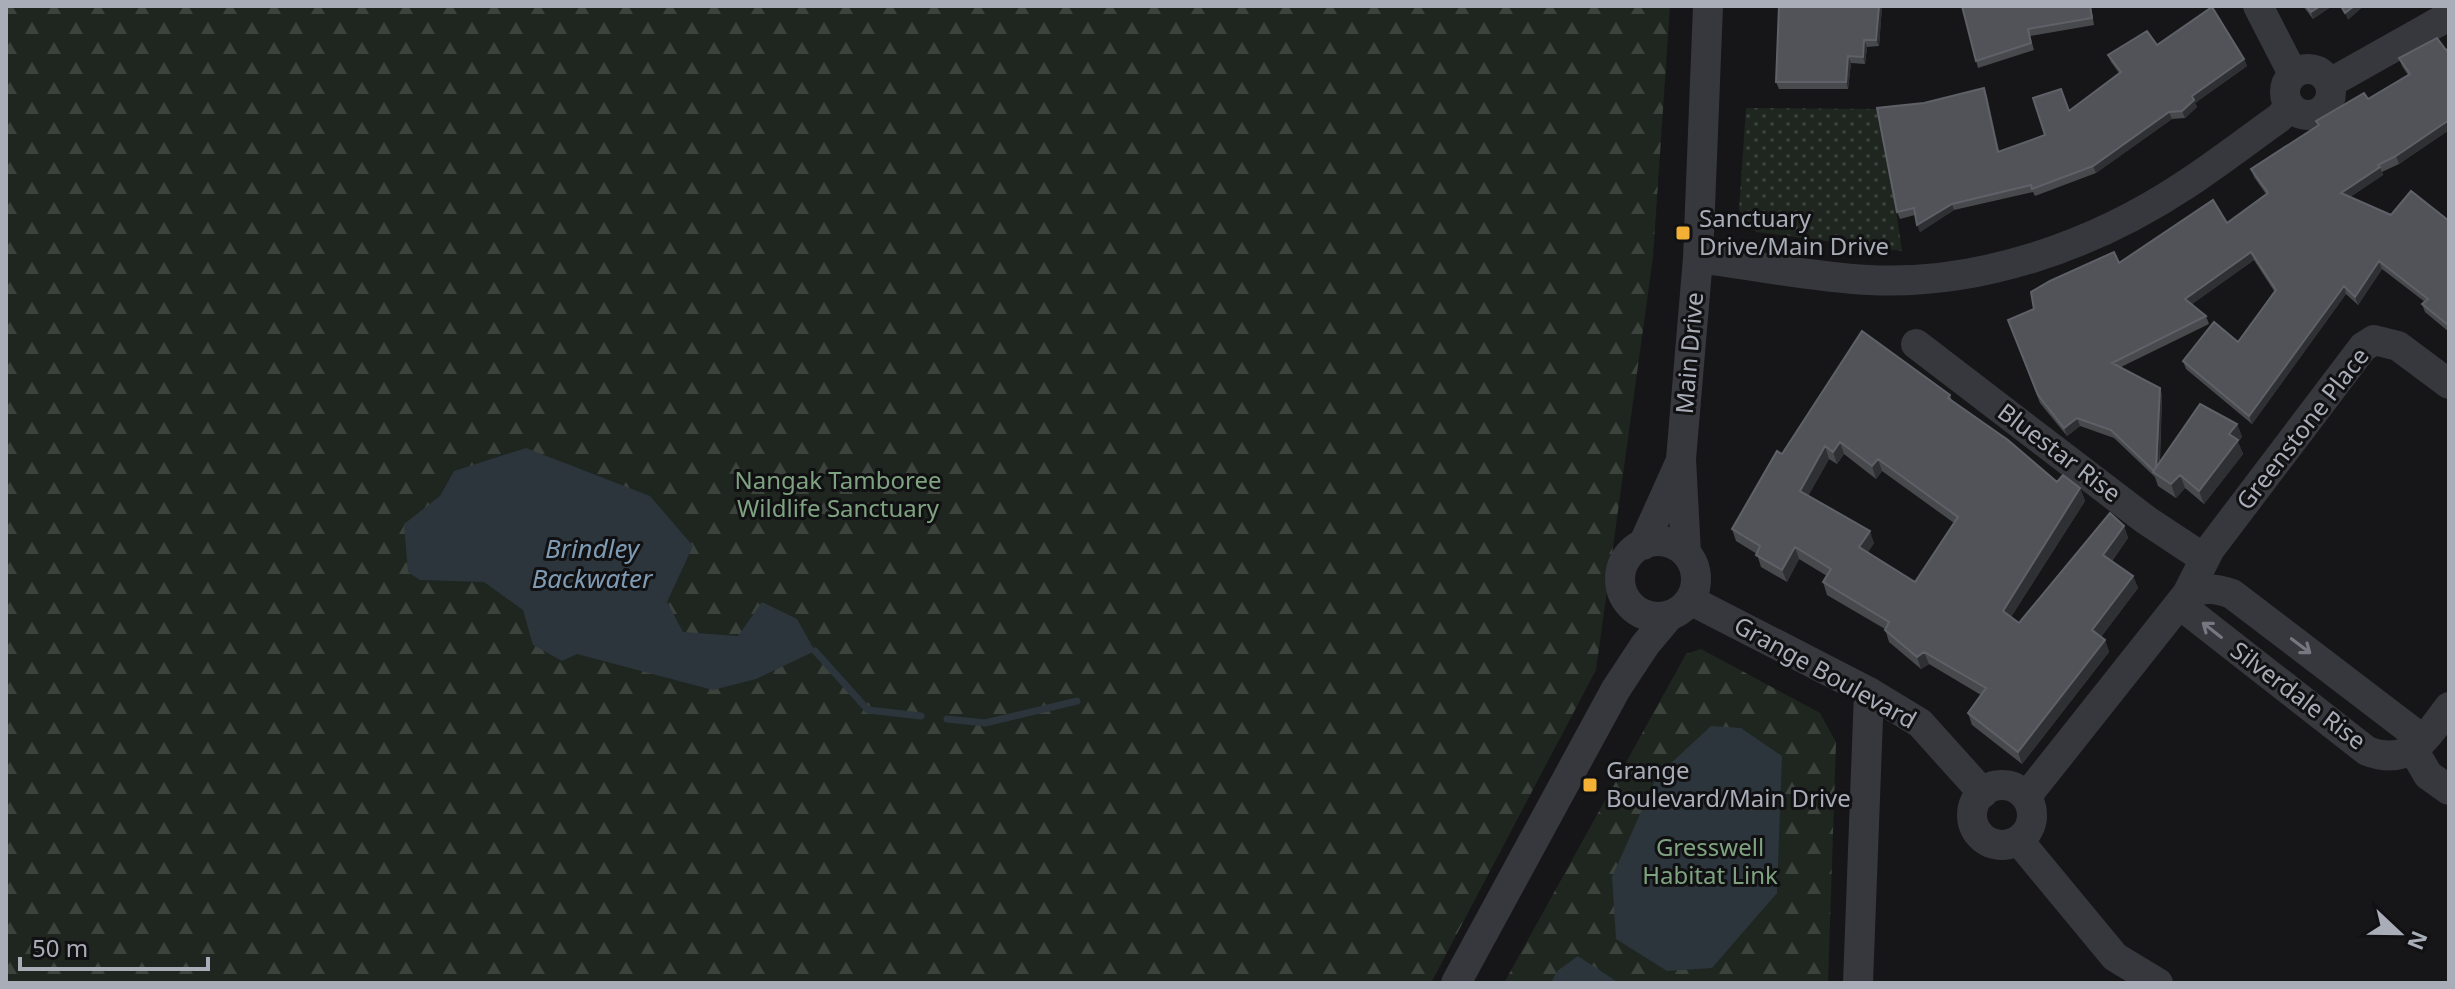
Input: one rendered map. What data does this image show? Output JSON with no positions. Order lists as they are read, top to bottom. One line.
{"streets":{"street":["Main Drive","Greenstone Place","Bluestar Rise","Grange Boulevard","Silverdale Rise"]},"crossings":[["Main Drive","Grange Boulevard"],["Greenstone Place","Bluestar Rise"],["Greenstone Place","Silverdale Rise"]],"water":["Brindley Backwater"],"parks":["Nangak Tamboree Wildlife Sanctuary","Gresswell Habitat Link"],"places":{"transit":["Sanctuary Drive/Main Drive","Grange Boulevard/Main Drive"]},"scale_bar":"50 m","north":"right"}
